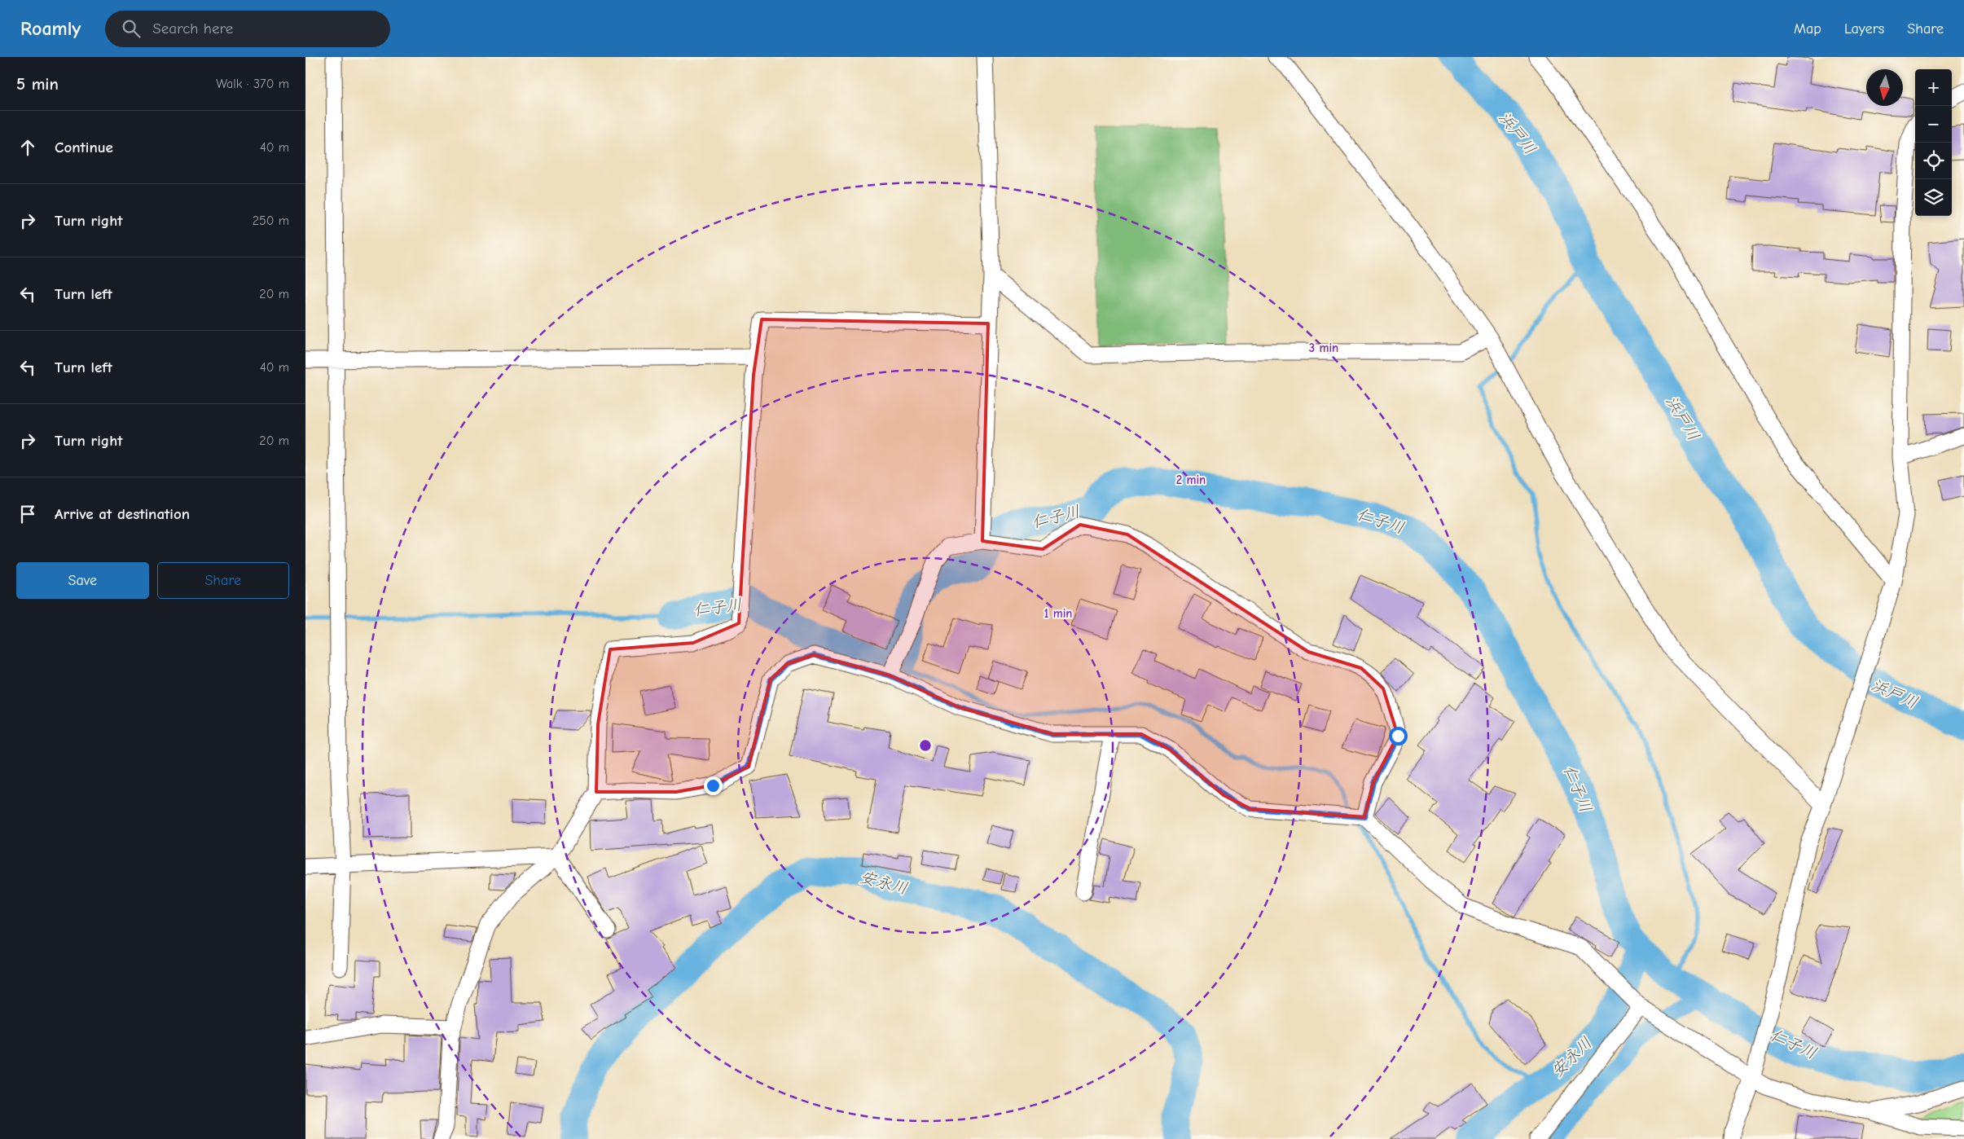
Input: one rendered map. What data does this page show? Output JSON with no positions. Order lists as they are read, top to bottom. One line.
{"water":["浜戸川","仁子川","安永川"],"north":"bottom","page":{"header":"Roamly","search":"Search here","nav":["Map","Layers","Share"],"heading":["5 min","Walk · 370 m"],"map_buttons":["+","−"],"list":[["Continue","40 m"],["Turn right","250 m"],["Turn left","20 m"],["Turn left","40 m"],["Turn right","20 m"],"Arrive at destination"],"buttons":["Save","Share"]},"rings":["3 min","2 min","1 min"]}
